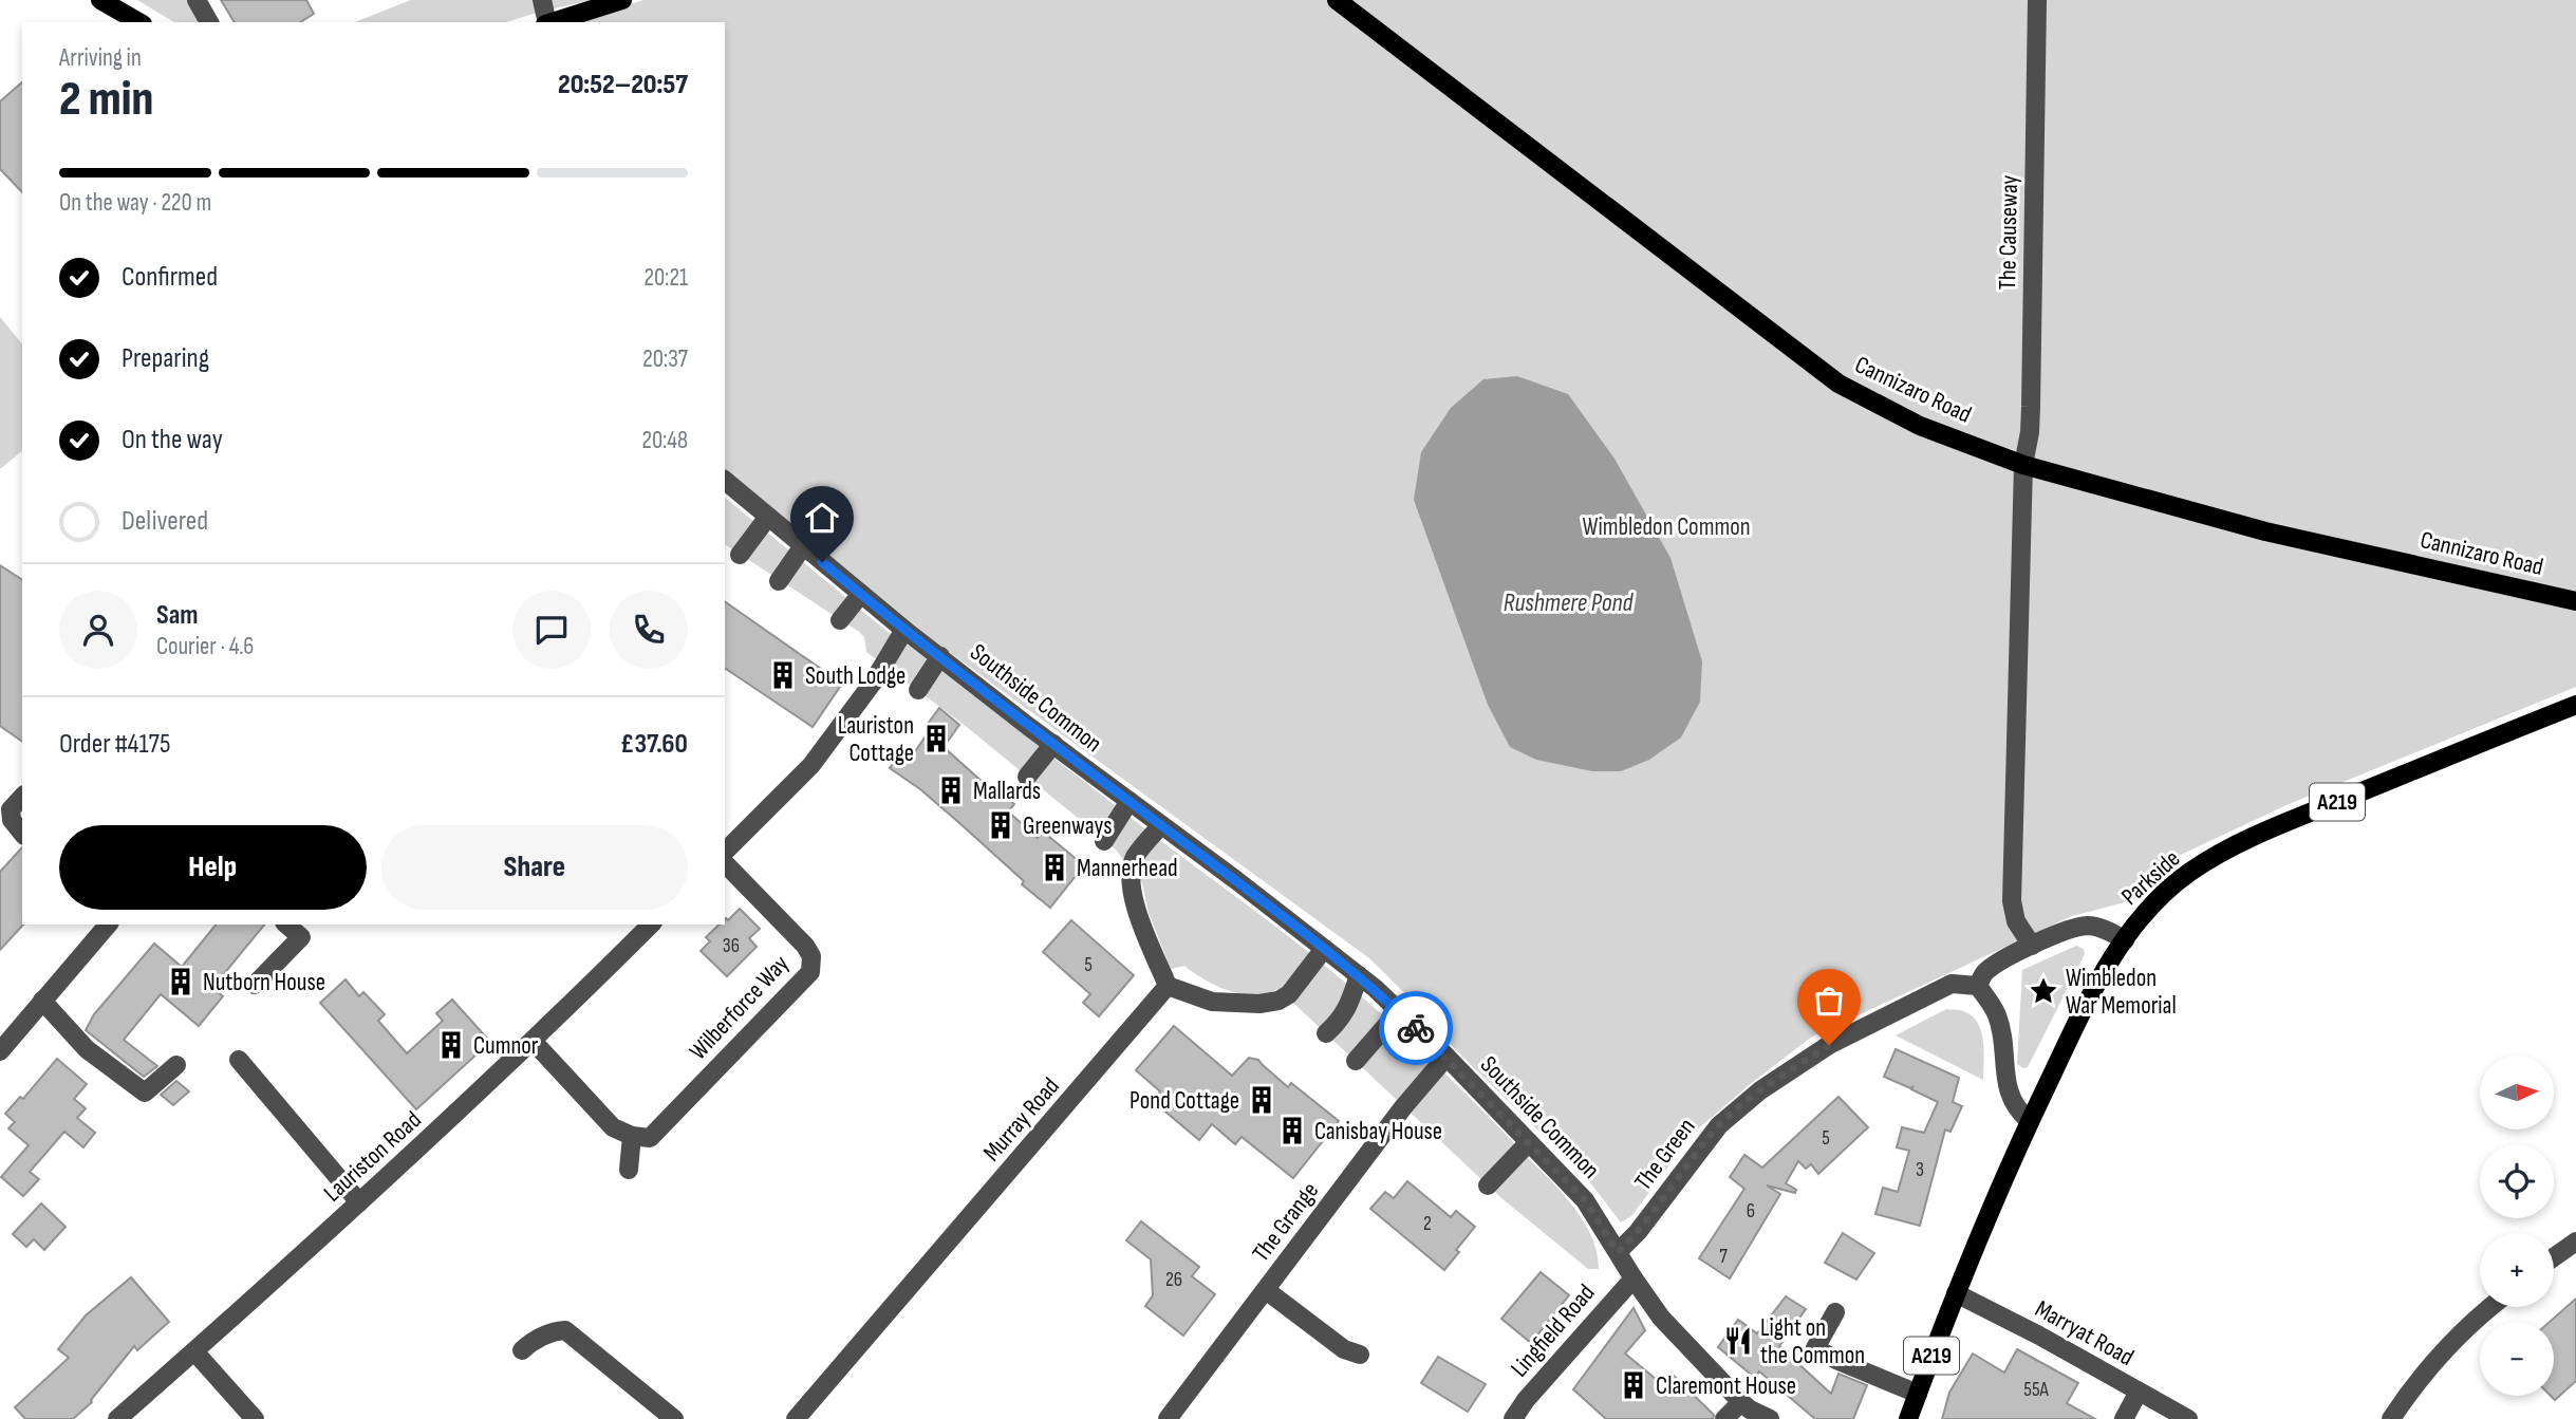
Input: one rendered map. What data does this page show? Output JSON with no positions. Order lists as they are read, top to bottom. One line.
{"streets":{"main road":["Cannizaro Road","A219","Parkside"],"street":["The Causeway","Southside Common","Wilberforce Way","Murray Road","The Green","Lauriston Road","The Grange","Lingfield Road","Marryat Road"]},"crossings":[["The Causeway","Cannizaro Road"],["Southside Common","The Green"],["Southside Common","The Grange"],["Southside Common","Lingfield Road"],["A219","Parkside"],["A219","Marryat Road"],["Parkside","Marryat Road"]],"water":["Rushmere Pond"],"parks":["Wimbledon Common"],"places":{"building":["South Lodge","Lauriston Cottage","Mallards","Greenways","Mannerhead","Nutborn House","Cumnor","Pond Cottage","Canisbay House","Claremont House"],"place":["Wimbledon War Memorial"],"restaurant":["Light on the Common"]},"house_numbers":["36","5","5","3","6","2","7","26","55A"],"north":"right","page":{"heading":["2 min","Arriving in","20:52–20:57"],"panel":["Sam","Courier · 4.6","Order #4175","£37.60"],"bar":"On the way · 220 m","list":[["Confirmed","20:21"],["Preparing","20:37"],["On the way","20:48"],"Delivered"],"buttons":["Help","Share"],"map_buttons":["+","−"]}}
